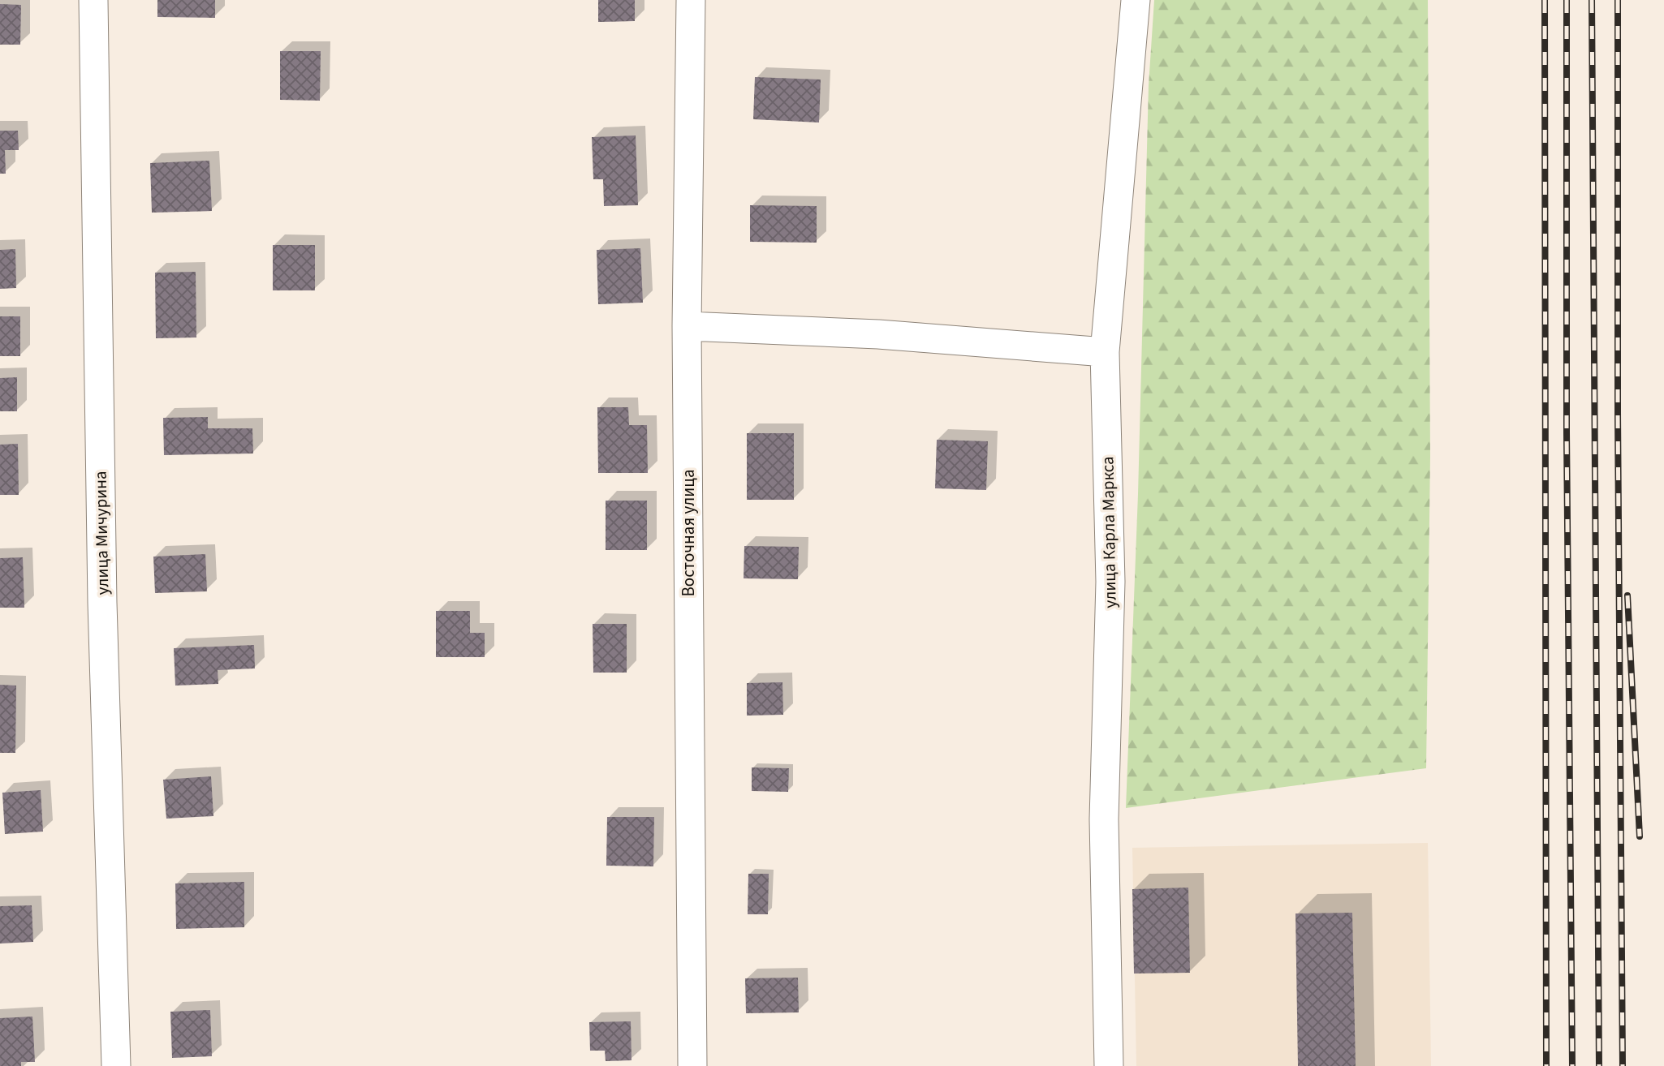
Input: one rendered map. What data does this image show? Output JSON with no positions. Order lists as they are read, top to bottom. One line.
{"streets":{"street":["улица Карла Маркса","улица Мичурина","Восточная улица"]}}
